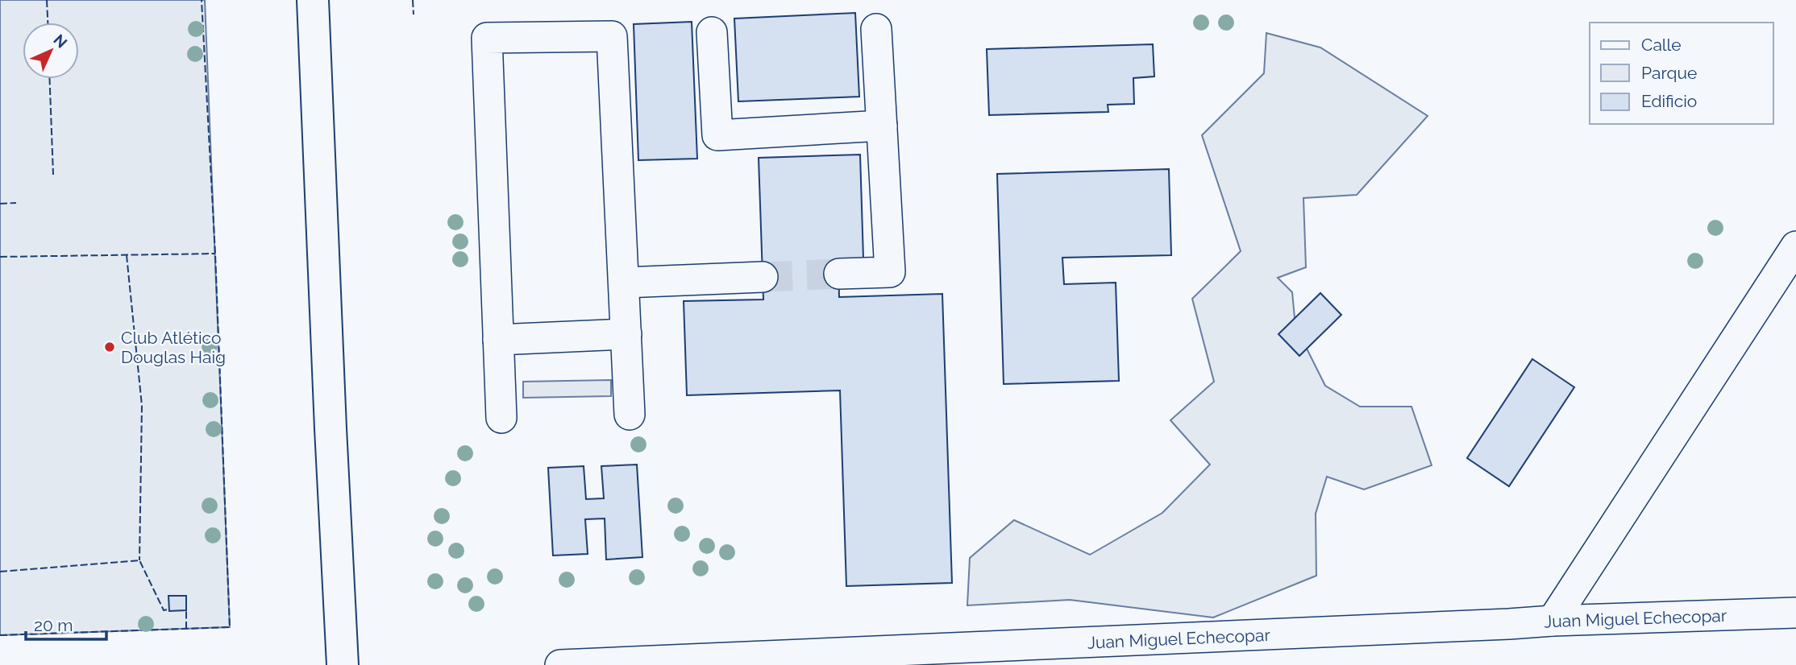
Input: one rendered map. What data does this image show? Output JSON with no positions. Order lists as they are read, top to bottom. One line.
{"streets":{"street":["Juan Miguel Echecopar"]},"places":["Club Atlético Douglas Haig"],"legend":["Calle","Parque","Edificio"],"scale_bar":"20 m","north":"top right"}
